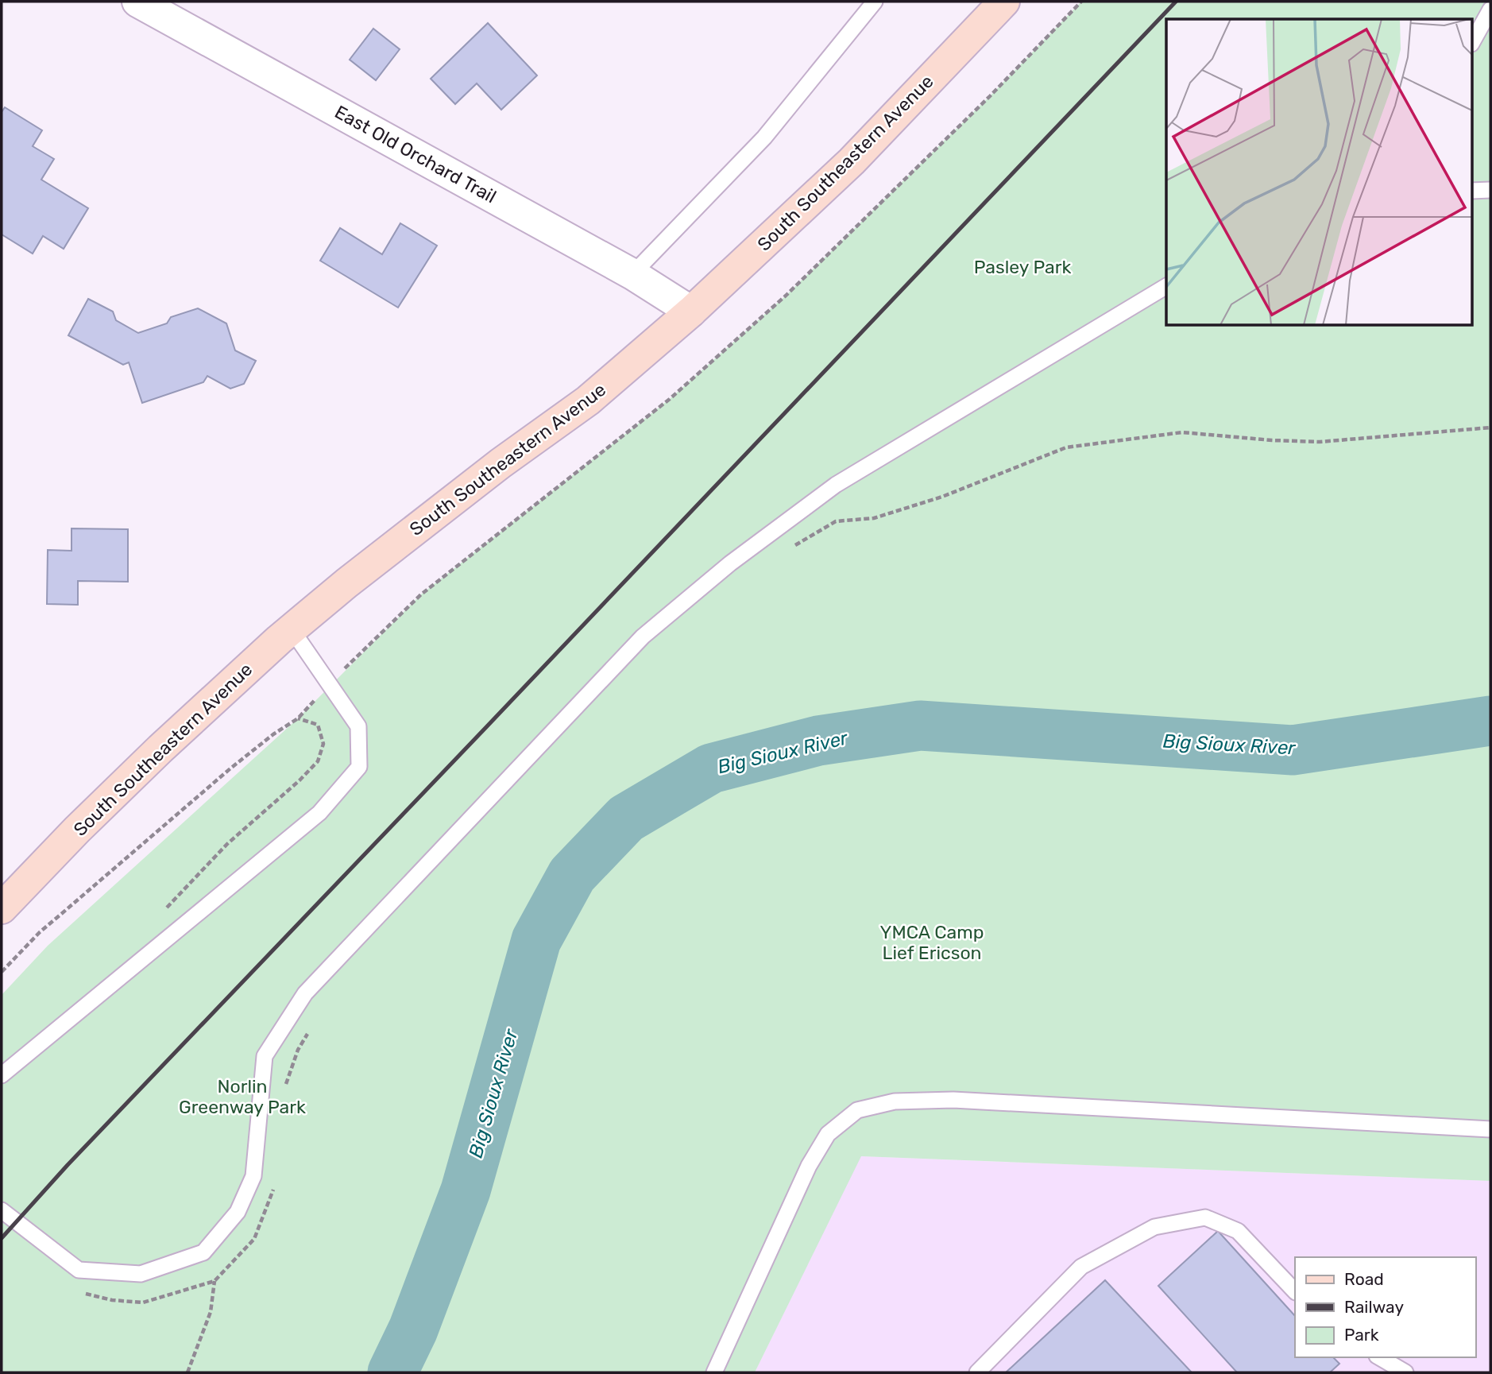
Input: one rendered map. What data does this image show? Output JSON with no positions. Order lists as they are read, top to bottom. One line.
{"streets":{"main road":["South Southeastern Avenue"],"street":["East Old Orchard Trail"]},"crossings":[["East Old Orchard Trail","South Southeastern Avenue"]],"water":["Big Sioux River"],"parks":["Pasley Park","YMCA Camp Lief Ericson","Norlin Greenway Park"],"legend":["Road","Railway","Park"]}
